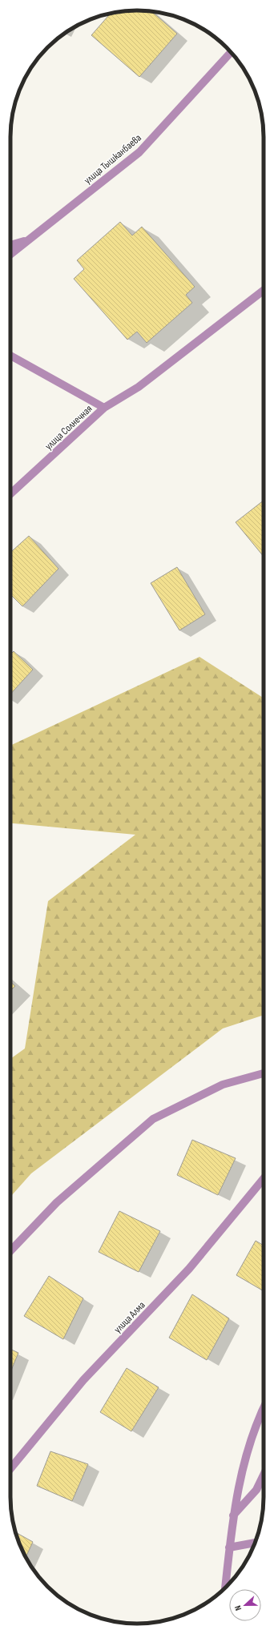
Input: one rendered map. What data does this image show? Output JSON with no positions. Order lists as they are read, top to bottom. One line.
{"streets":{"street":["улица Тышканбаева","улица Солнечная","улица Алма"]},"north":"left"}
